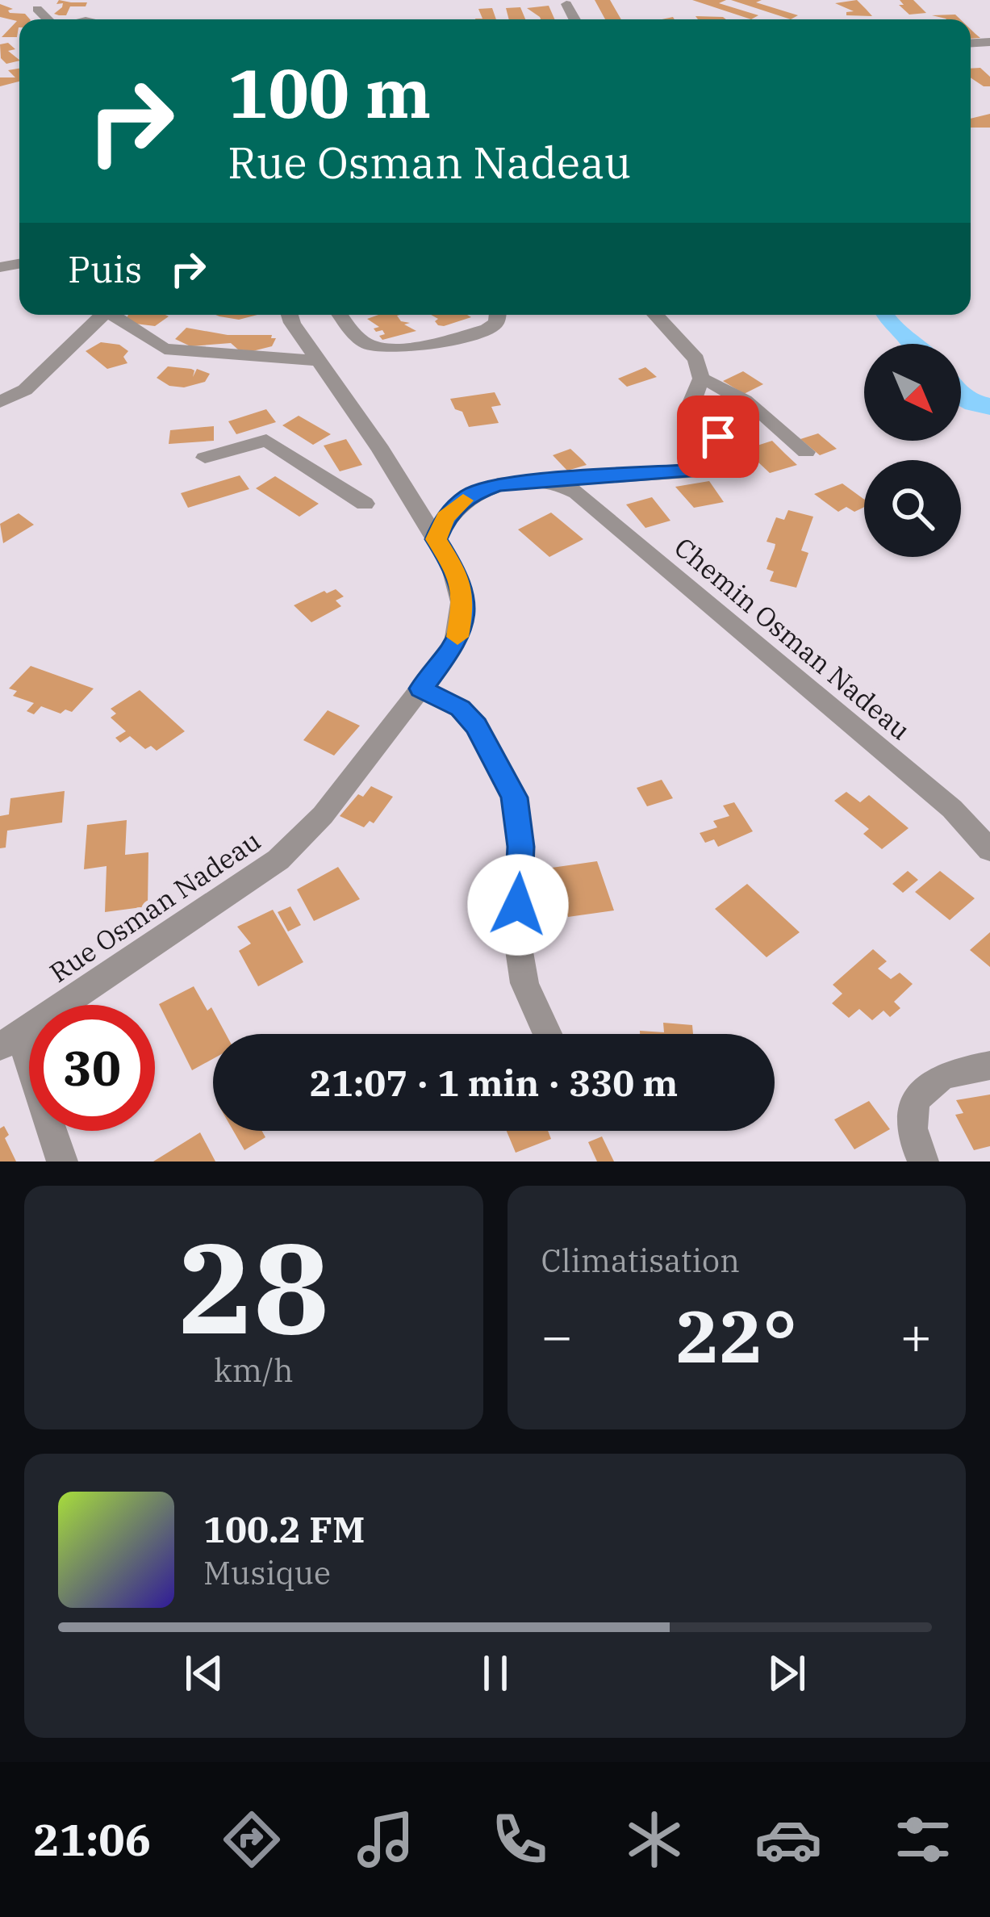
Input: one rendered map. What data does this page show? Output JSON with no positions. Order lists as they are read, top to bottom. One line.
{"streets":{"street":["Chemin Osman Nadeau","Rue Osman Nadeau"]},"north":"bottom right","page":{"turn":["100 m","Rue Osman Nadeau"],"then":"Puis","limit":"30","trip":"21:07 · 1 min · 330 m","tile":[["28","km/h"],"Climatisation"],"heat":["−","22°","+"],"song":["100.2 FM","Musique"],"tabs":"21:06"}}
